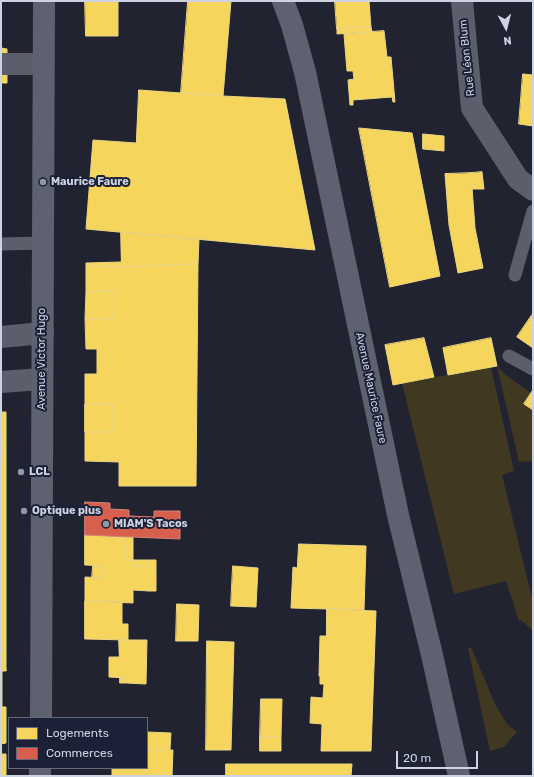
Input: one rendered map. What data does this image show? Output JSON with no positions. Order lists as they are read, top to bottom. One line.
{"streets":{"street":["Rue Léon Blum","Avenue Victor Hugo","Avenue Maurice Faure"]},"places":["Maurice Faure","LCL","Optique plus","MIAM'S Tacos"],"legend":["Logements","Commerces"],"scale_bar":"20 m","north":"bottom"}
